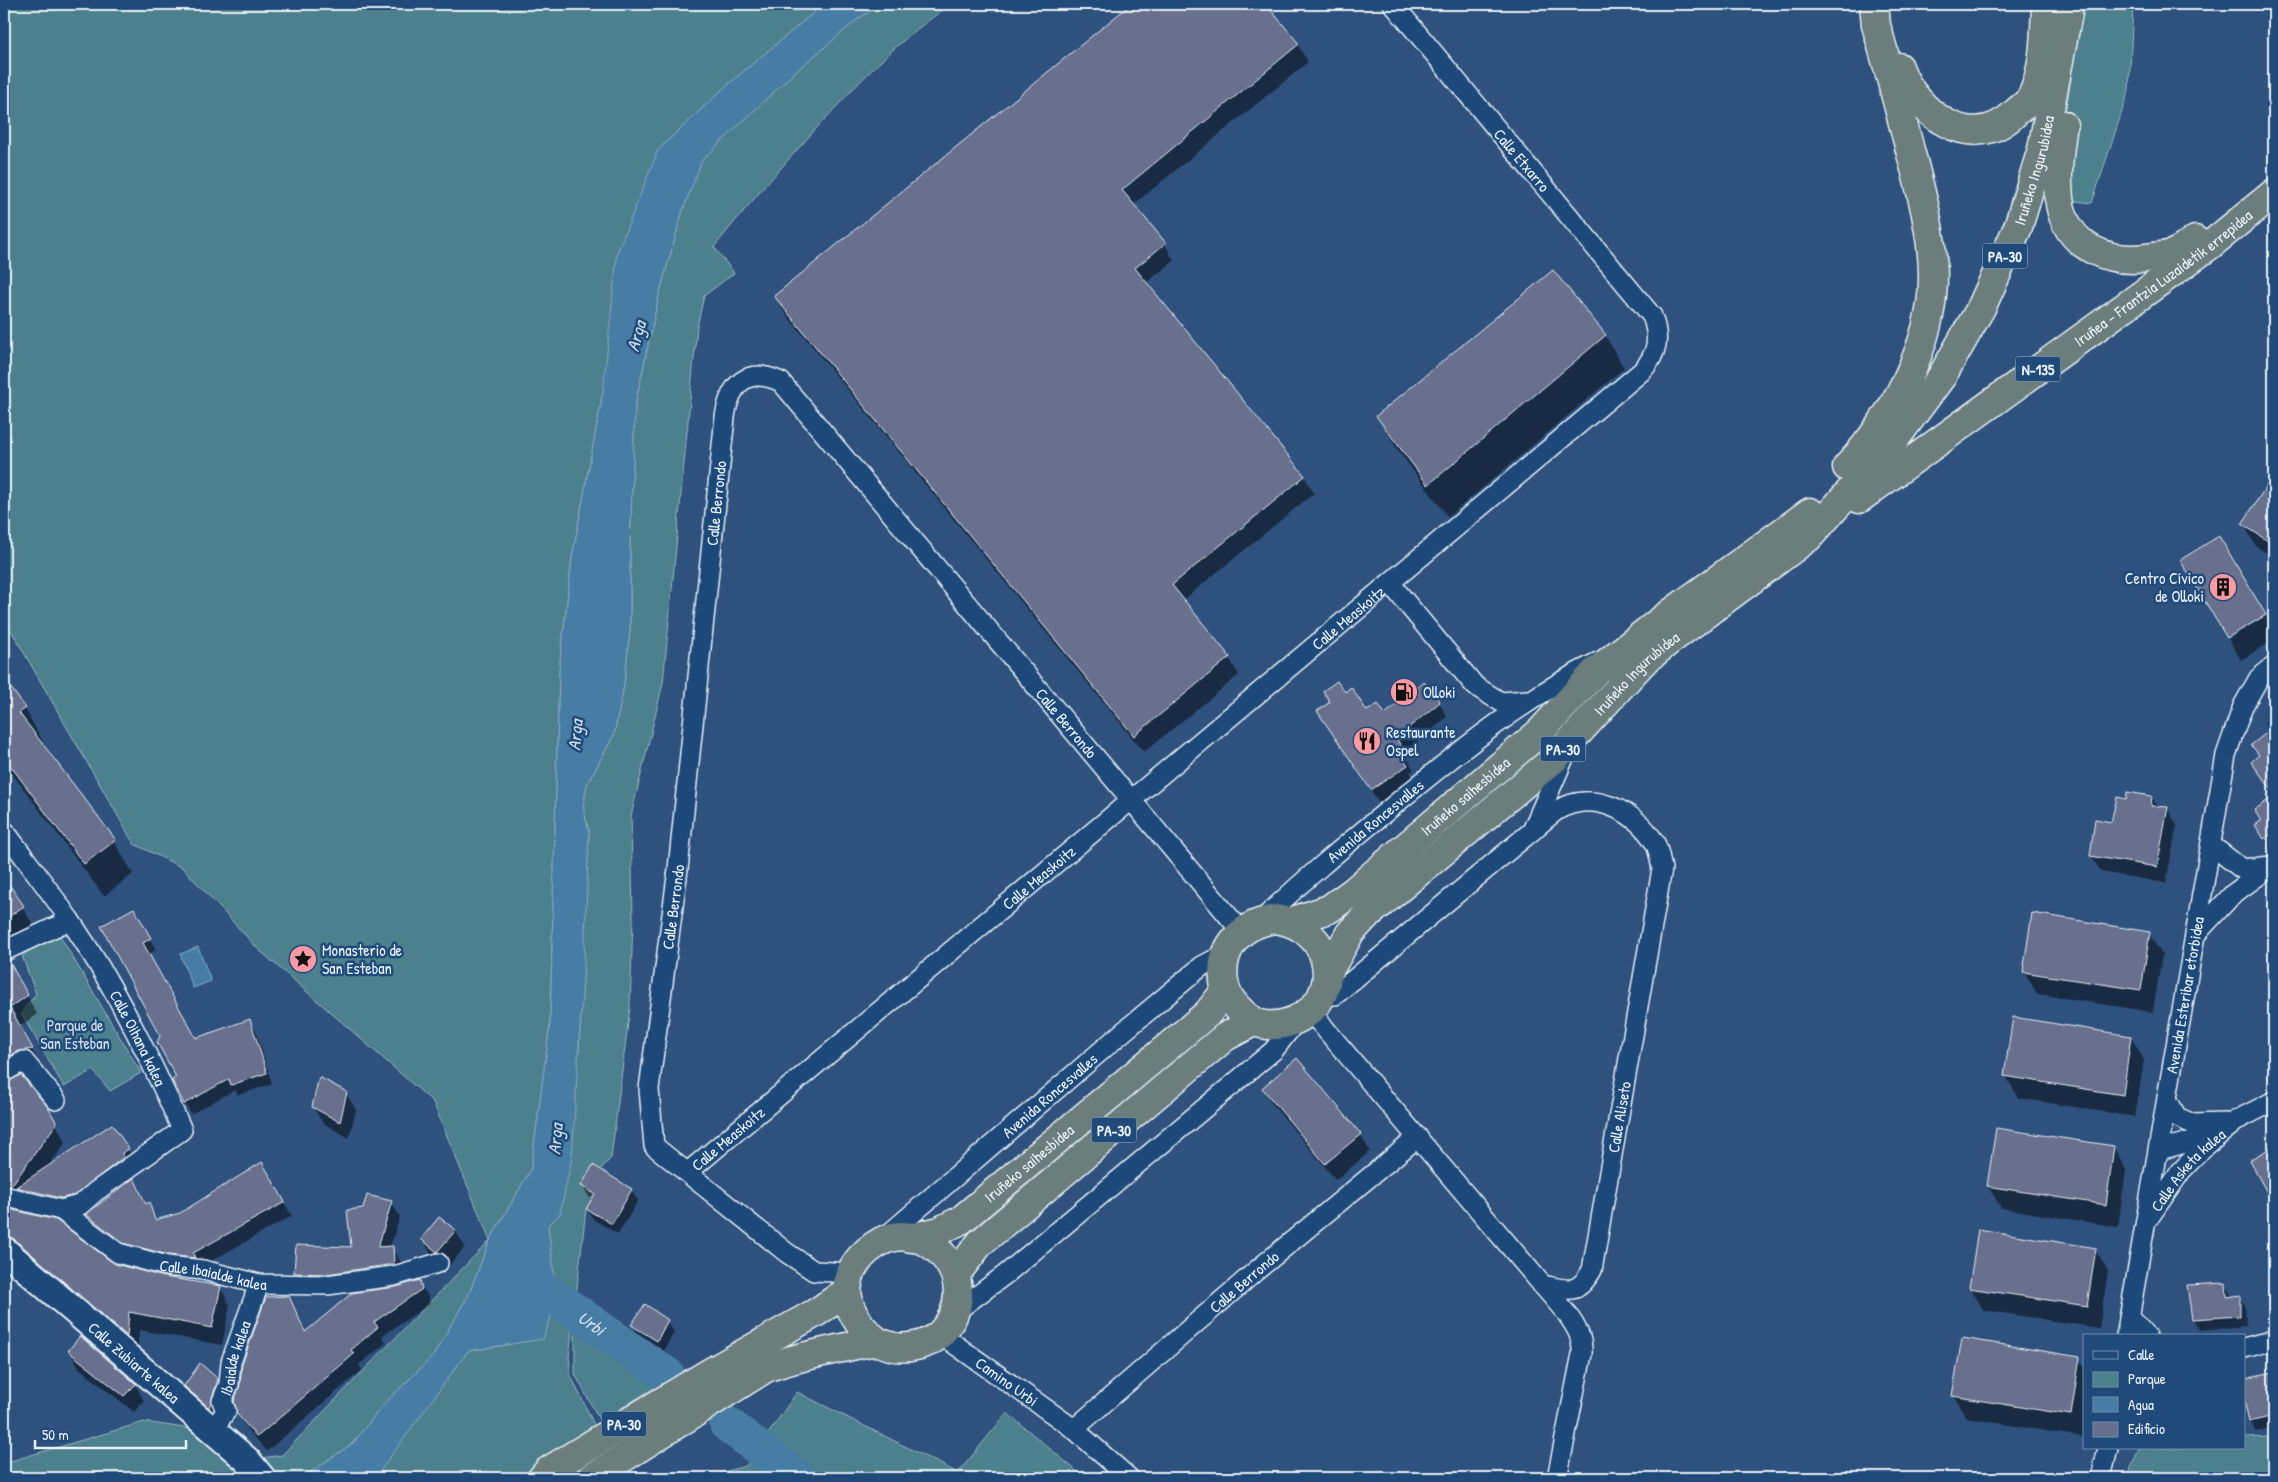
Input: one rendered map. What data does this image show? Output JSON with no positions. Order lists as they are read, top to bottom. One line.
{"streets":{"highway":["Iruñeko Ingurubidea","PA-30","Iruñea - Frantzia Luzaidetik errepidea","N-135","Iruñeko saihesbidea"],"main road":["Calle Zubiarte kalea"],"street":["Calle Etxarro","Calle Berrondo","Calle Measkoitz","Avenida Roncesvalles","Avenida Esteribar etorbidea","Calle Oihana kalea","Calle Aliseto","Calle Asketa kalea","Calle Ibaialde kalea","Ibaialde kalea","Camino Urbi"]},"crossings":[["Calle Etxarro","Calle Measkoitz"],["Iruñeko Ingurubidea","PA-30"],["Iruñeko Ingurubidea","Iruñea - Frantzia Luzaidetik errepidea"],["Iruñeko Ingurubidea","Calle Berrondo"],["Iruñeko Ingurubidea","Iruñeko saihesbidea"],["Iruñeko Ingurubidea","Avenida Roncesvalles"],["PA-30","Calle Berrondo"],["PA-30","Iruñeko saihesbidea"],["PA-30","Avenida Roncesvalles"],["PA-30","Camino Urbi"],["Calle Berrondo","Calle Measkoitz"],["Calle Berrondo","Iruñeko saihesbidea"],["Calle Berrondo","Avenida Roncesvalles"],["Calle Berrondo","Camino Urbi"],["Calle Measkoitz","Avenida Roncesvalles"],["Iruñeko saihesbidea","Avenida Roncesvalles"],["Iruñeko saihesbidea","Camino Urbi"],["Avenida Roncesvalles","Camino Urbi"],["Avenida Esteribar etorbidea","Calle Asketa kalea"],["Calle Oihana kalea","Calle Ibaialde kalea"],["Calle Ibaialde kalea","Ibaialde kalea"],["Ibaialde kalea","Calle Zubiarte kalea"]],"water":["Arga","Urbi"],"parks":["Parque de San Esteban"],"places":{"building":["Centro Cívico de Olloki"],"fuel station":["Olloki"],"restaurant":["Restaurante Ospel"],"place":["Monasterio de San Esteban"]},"legend":["Calle","Parque","Agua","Edificio"],"scale_bar":"50 m"}
